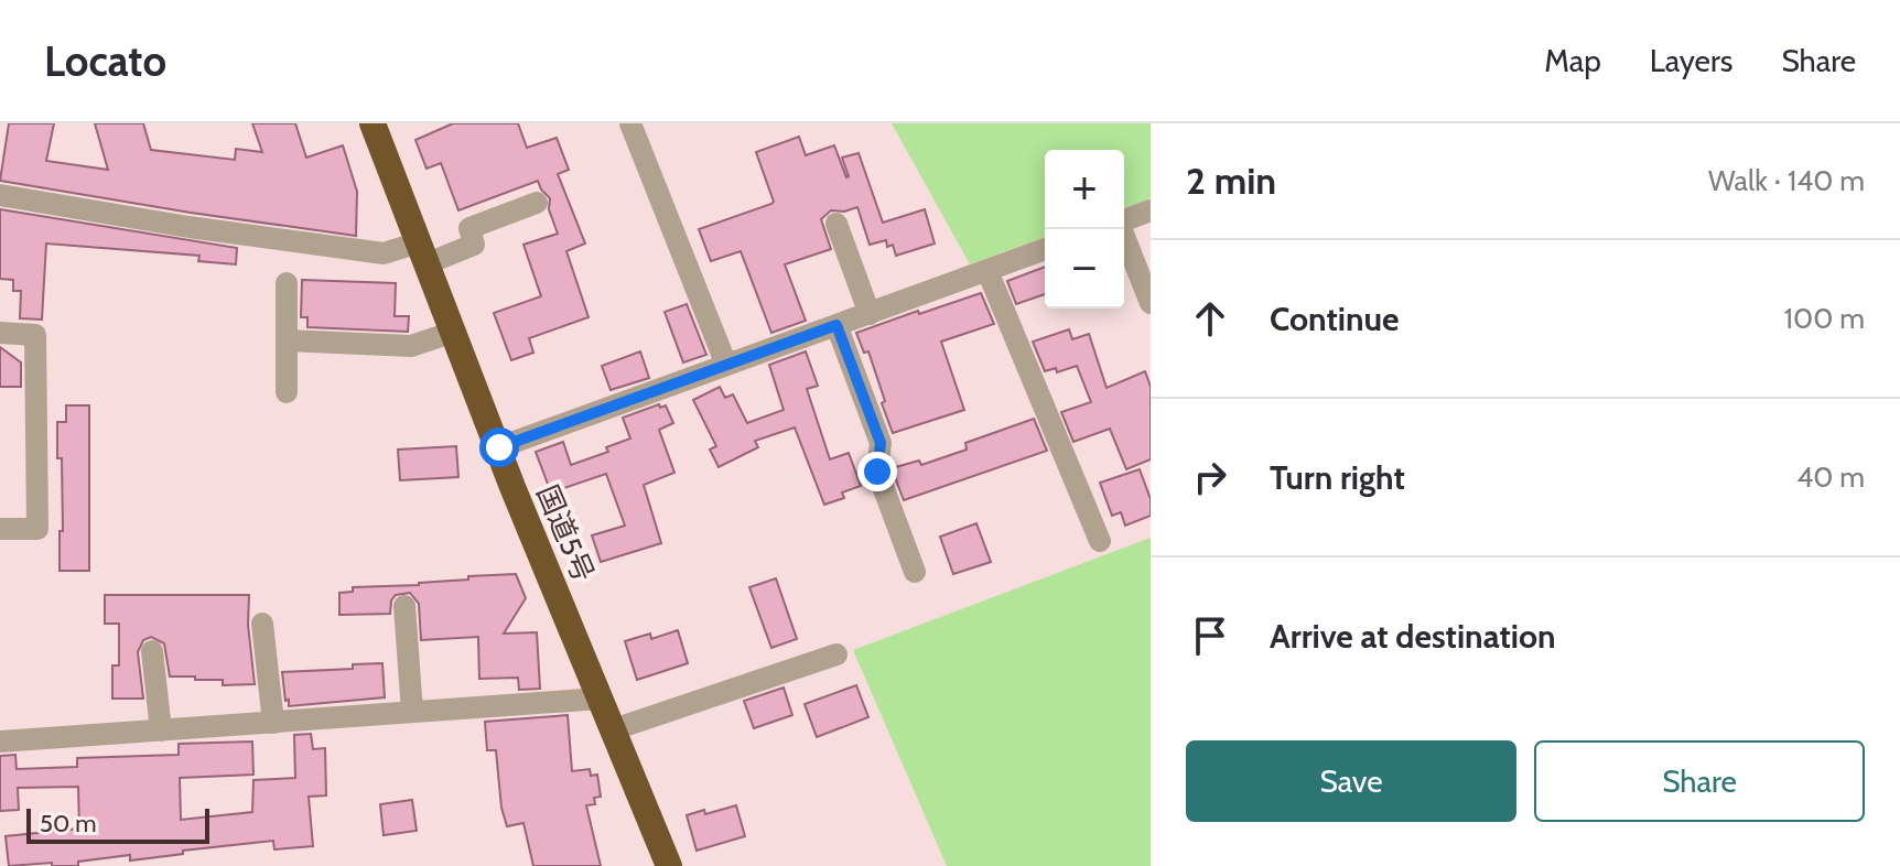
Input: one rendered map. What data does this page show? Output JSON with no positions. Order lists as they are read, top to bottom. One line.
{"streets":{"highway":["国道5号"]},"scale_bar":"50 m","page":{"header":"Locato","nav":["Map","Layers","Share"],"heading":["2 min","Walk · 140 m"],"map_buttons":["+","−"],"list":[["Continue","100 m"],["Turn right","40 m"],"Arrive at destination"],"buttons":["Save","Share"],"scale":"50 m"}}
